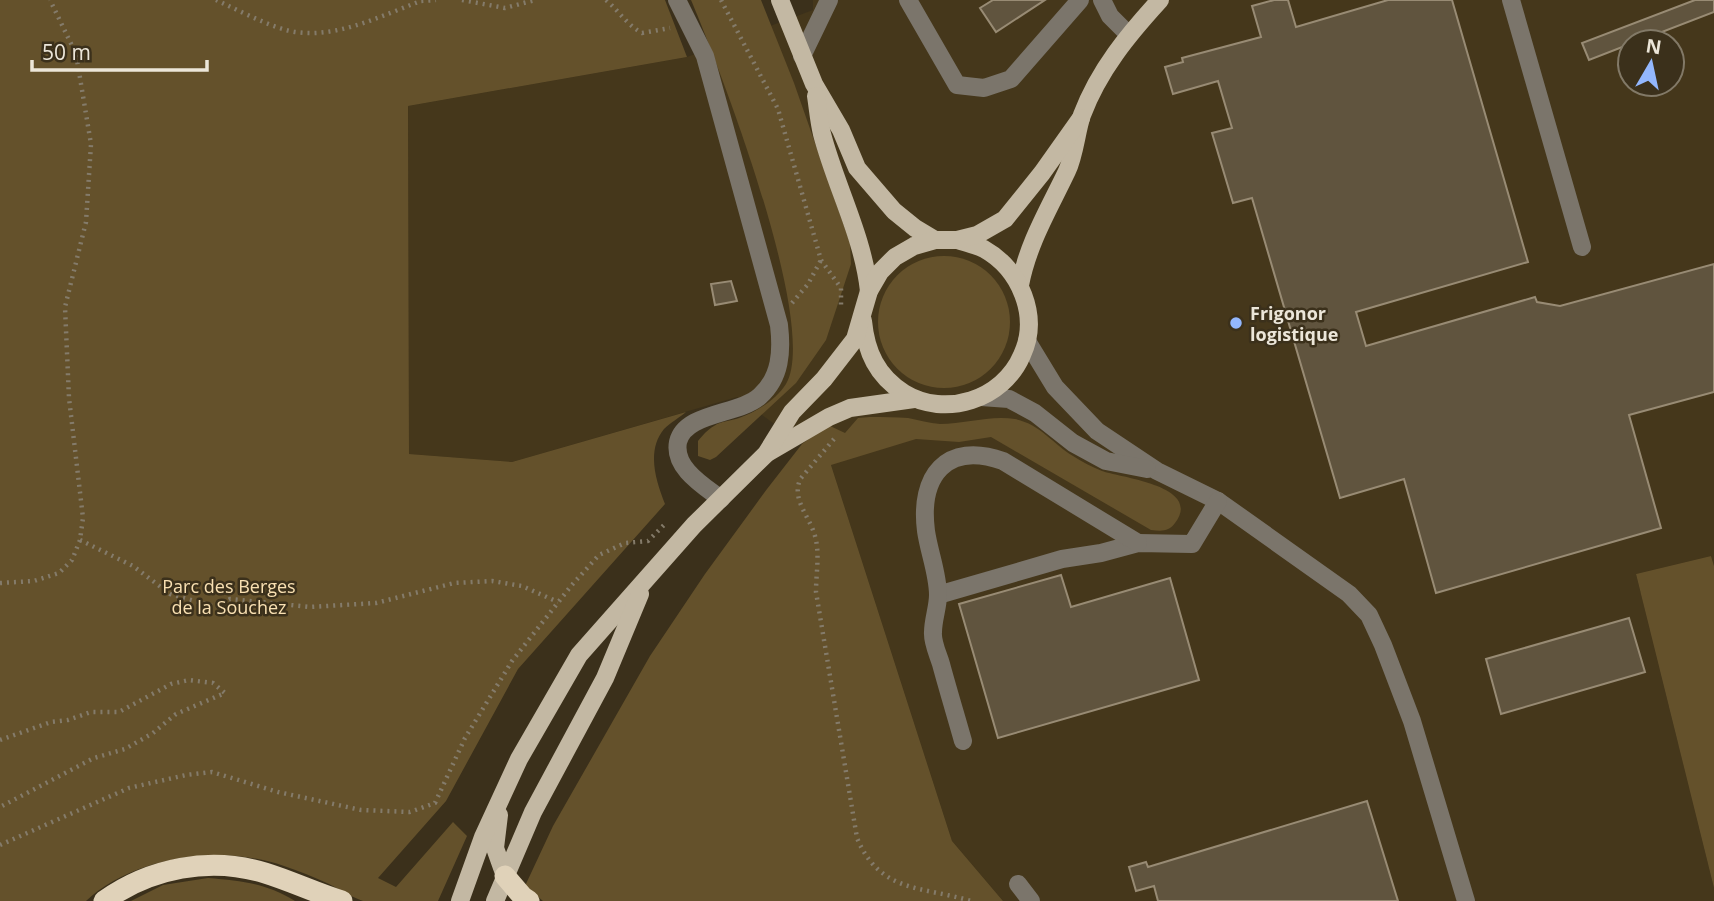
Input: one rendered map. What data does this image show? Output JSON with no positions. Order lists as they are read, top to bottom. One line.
{"parks":["Parc des Berges de la Souchez"],"places":["Frigonor logistique"],"scale_bar":"50 m","north":"top"}
